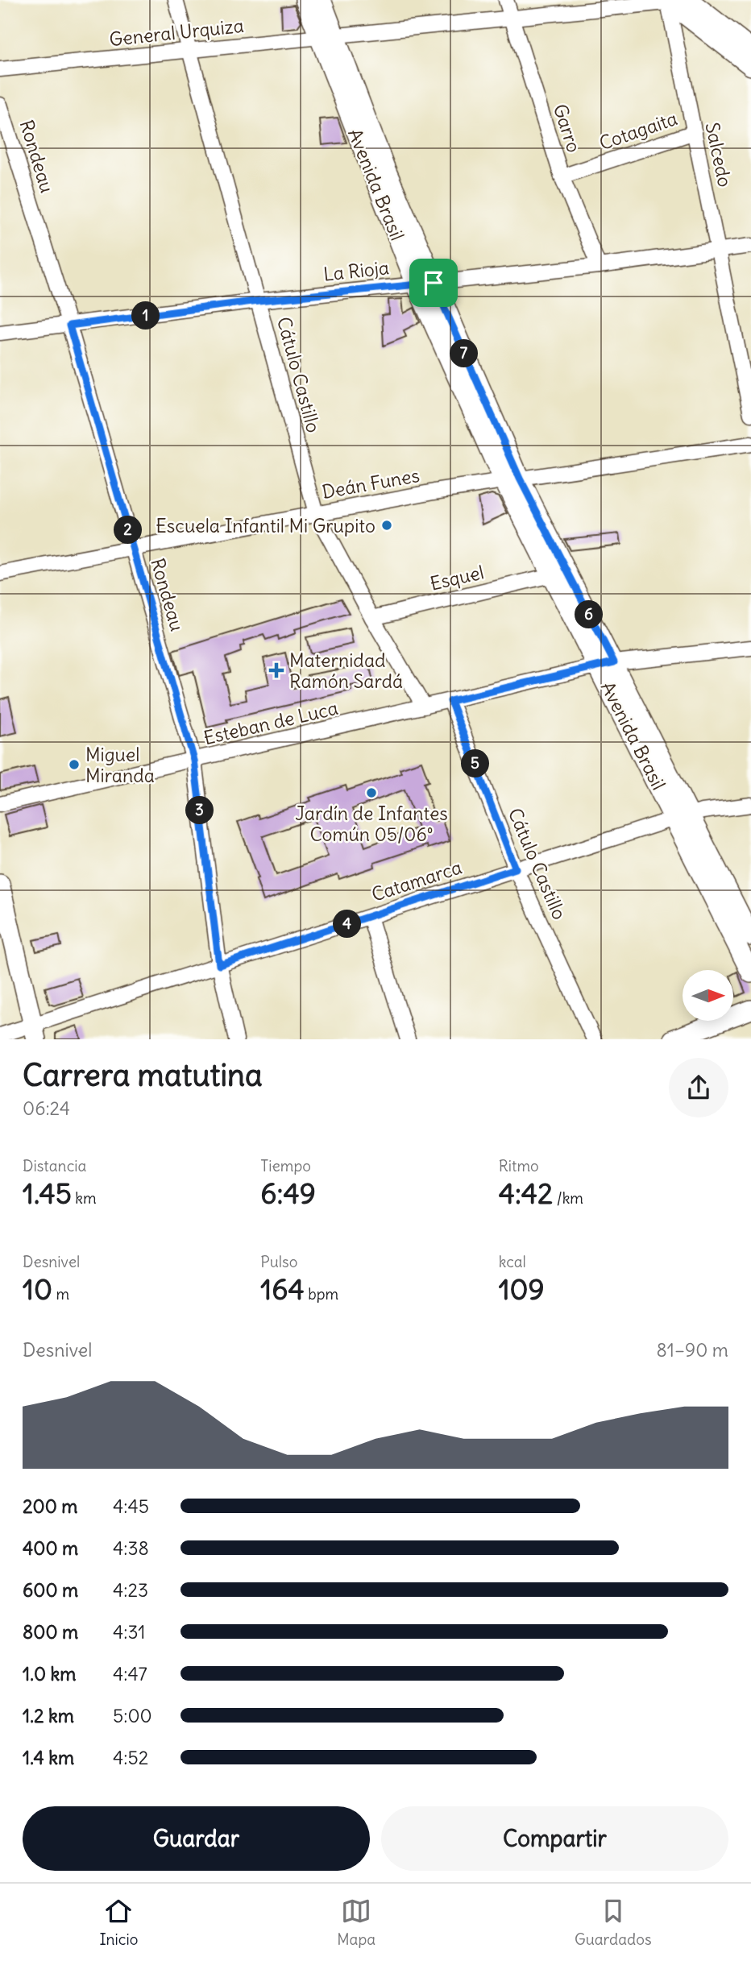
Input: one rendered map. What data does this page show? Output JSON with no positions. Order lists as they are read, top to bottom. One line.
{"streets":{"main road":["Avenida Brasil"],"street":["General Urquiza","Garro","Cotagaita","Salcedo","Rondeau","La Rioja","Cátulo Castillo","Deán Funes","Esquel","Esteban de Luca","Catamarca"]},"crossings":[["General Urquiza","Garro"],["General Urquiza","Salcedo"],["General Urquiza","Avenida Brasil"],["General Urquiza","Cátulo Castillo"],["Garro","Cotagaita"],["Garro","La Rioja"],["Cotagaita","Salcedo"],["Salcedo","La Rioja"],["Rondeau","La Rioja"],["Rondeau","Deán Funes"],["Rondeau","Esteban de Luca"],["Rondeau","Catamarca"],["Avenida Brasil","La Rioja"],["Avenida Brasil","Deán Funes"],["Avenida Brasil","Esquel"],["Avenida Brasil","Esteban de Luca"],["Avenida Brasil","Catamarca"],["La Rioja","Cátulo Castillo"],["Cátulo Castillo","Deán Funes"],["Cátulo Castillo","Esquel"],["Cátulo Castillo","Esteban de Luca"],["Cátulo Castillo","Catamarca"]],"places":{"other":["Escuela Infantil Mi Grupito","Miguel Miranda","Jardín de Infantes Común 05/06°"],"health":["Maternidad Ramón Sardá"]},"north":"right","page":{"pins":["1","7","2","6","5","3","4"],"heading":["Carrera matutina","06:24"],"stats":[["Distancia","1.45 km"],["Tiempo","6:49"],["Ritmo","4:42 /km"],["Desnivel","10 m"],["Pulso","164 bpm"],["kcal","109"]],"chart":["Desnivel","81–90 m"],"list":[{"name":"200 m","note":"4:45"},{"name":"400 m","note":"4:38"},{"name":"600 m","note":"4:23"},{"name":"800 m","note":"4:31"},{"name":"1.0 km","note":"4:47"},{"name":"1.2 km","note":"5:00"},{"name":"1.4 km","note":"4:52"}],"buttons":["Guardar","Compartir"],"tabs":["Inicio","Mapa","Guardados"]}}
